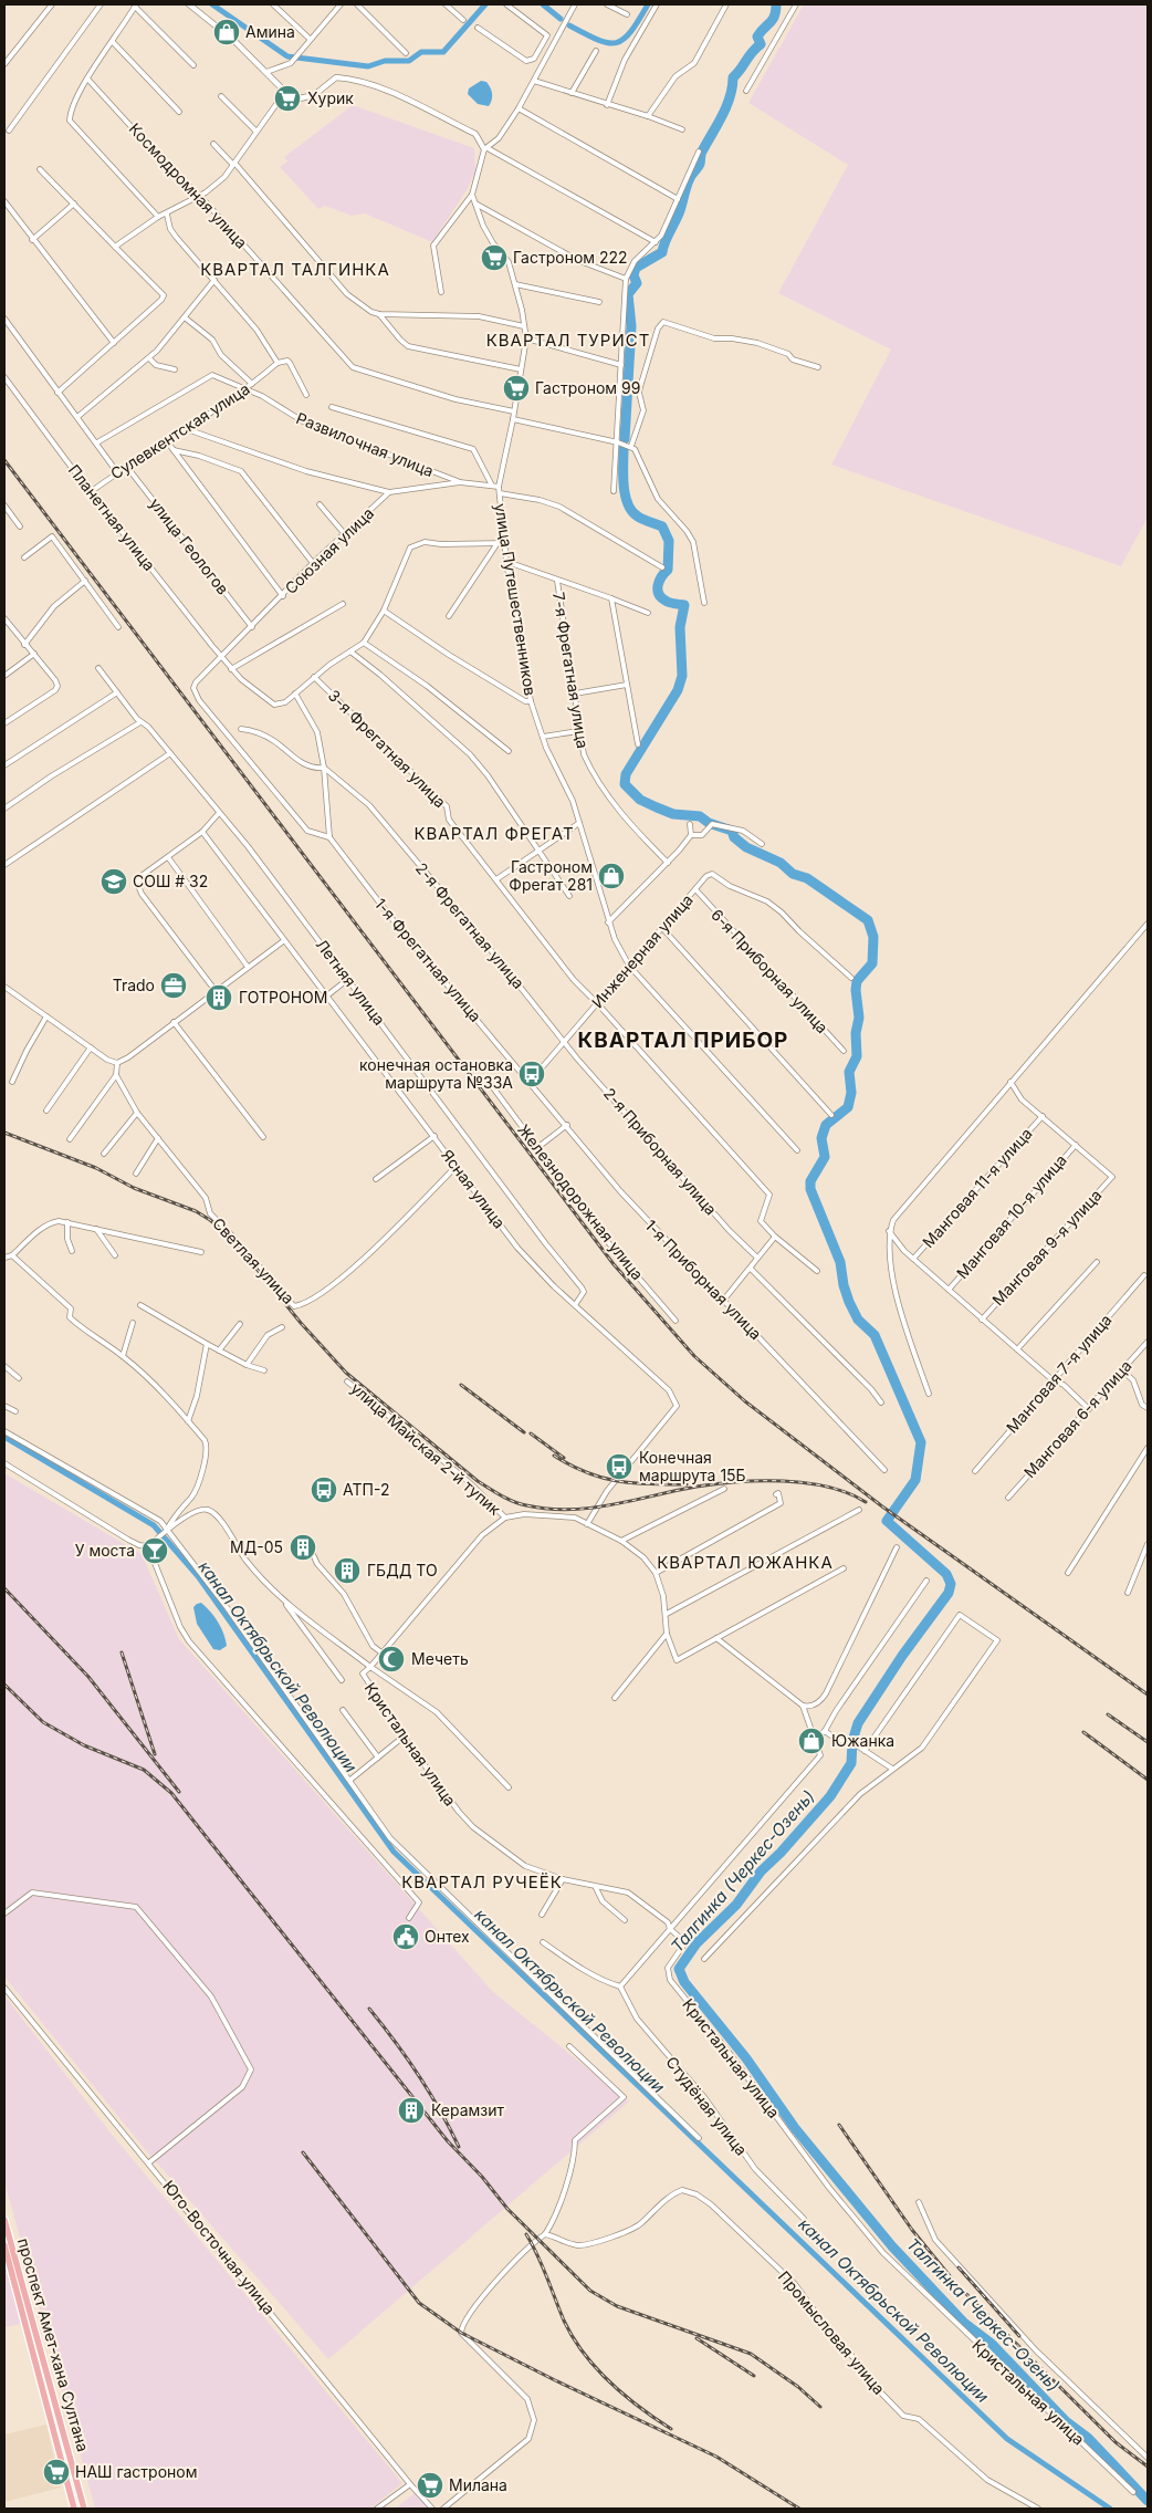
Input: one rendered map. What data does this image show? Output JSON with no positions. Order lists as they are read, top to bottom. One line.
{"streets":{"main road":["проспект Амет-хана Султана"],"street":["Космодромная улица","Сулевкентская улица","Развилочная улица","Планетная улица","улица Геологов","Союзная улица","улица Путешественников","7-я Фрегатная улица","3-я Фрегатная улица","2-я Фрегатная улица","Инженерная улица","1-я Фрегатная улица","6-я Приборная улица","Летняя улица","2-я Приборная улица","Манговая 11-я улица","Ясная улица","Железнодорожная улица","Манговая 10-я улица","Манговая 9-я улица","Светлая улица","1-я Приборная улица","Манговая 7-я улица","Манговая 6-я улица","улица Майская 2-й тупик","Кристальная улица","Студёная улица","Юго-Восточная улица","Промысловая улица"]},"crossings":[["Космодромная улица","улица Путешественников"],["Сулевкентская улица","Развилочная улица"],["Сулевкентская улица","Планетная улица"],["Сулевкентская улица","улица Геологов"],["Планетная улица","Союзная улица"],["улица Геологов","Союзная улица"],["Союзная улица","1-я Фрегатная улица"],["улица Путешественников","Инженерная улица"],["3-я Фрегатная улица","Инженерная улица"],["2-я Фрегатная улица","Инженерная улица"],["2-я Фрегатная улица","2-я Приборная улица"],["Инженерная улица","1-я Фрегатная улица"],["Инженерная улица","6-я Приборная улица"],["Инженерная улица","2-я Приборная улица"],["Инженерная улица","1-я Приборная улица"],["1-я Фрегатная улица","1-я Приборная улица"],["Летняя улица","Ясная улица"],["Ясная улица","Светлая улица"],["Манговая 10-я улица","Манговая 9-я улица"]],"districts":["КВАРТАЛ ТАЛГИНКА","КВАРТАЛ ТУРИСТ","КВАРТАЛ ФРЕГАТ","КВАРТАЛ ПРИБОР","КВАРТАЛ ЮЖАНКА","КВАРТАЛ РУЧЕЁК"],"water":["канал Октябрьской Революции","Талгинка (Черкес-Озень)"],"places":{"shop":["Амина","Гастроном Фрегат 281","Южанка"],"supermarket":["Хурик","Гастроном 222","Гастроном 99","НАШ гастроном","Милана"],"school or university":["СОШ # 32"],"office":["Trado"],"building":["ГОТРОНОМ","МД-05","ГБДД ТО","Керамзит"],"bus stop":["конечная остановка маршрута №33А","Конечная маршрута 15Б","АТП-2"],"bar":["У моста"],"mosque":["Мечеть"],"public building":["Онтех"]}}
